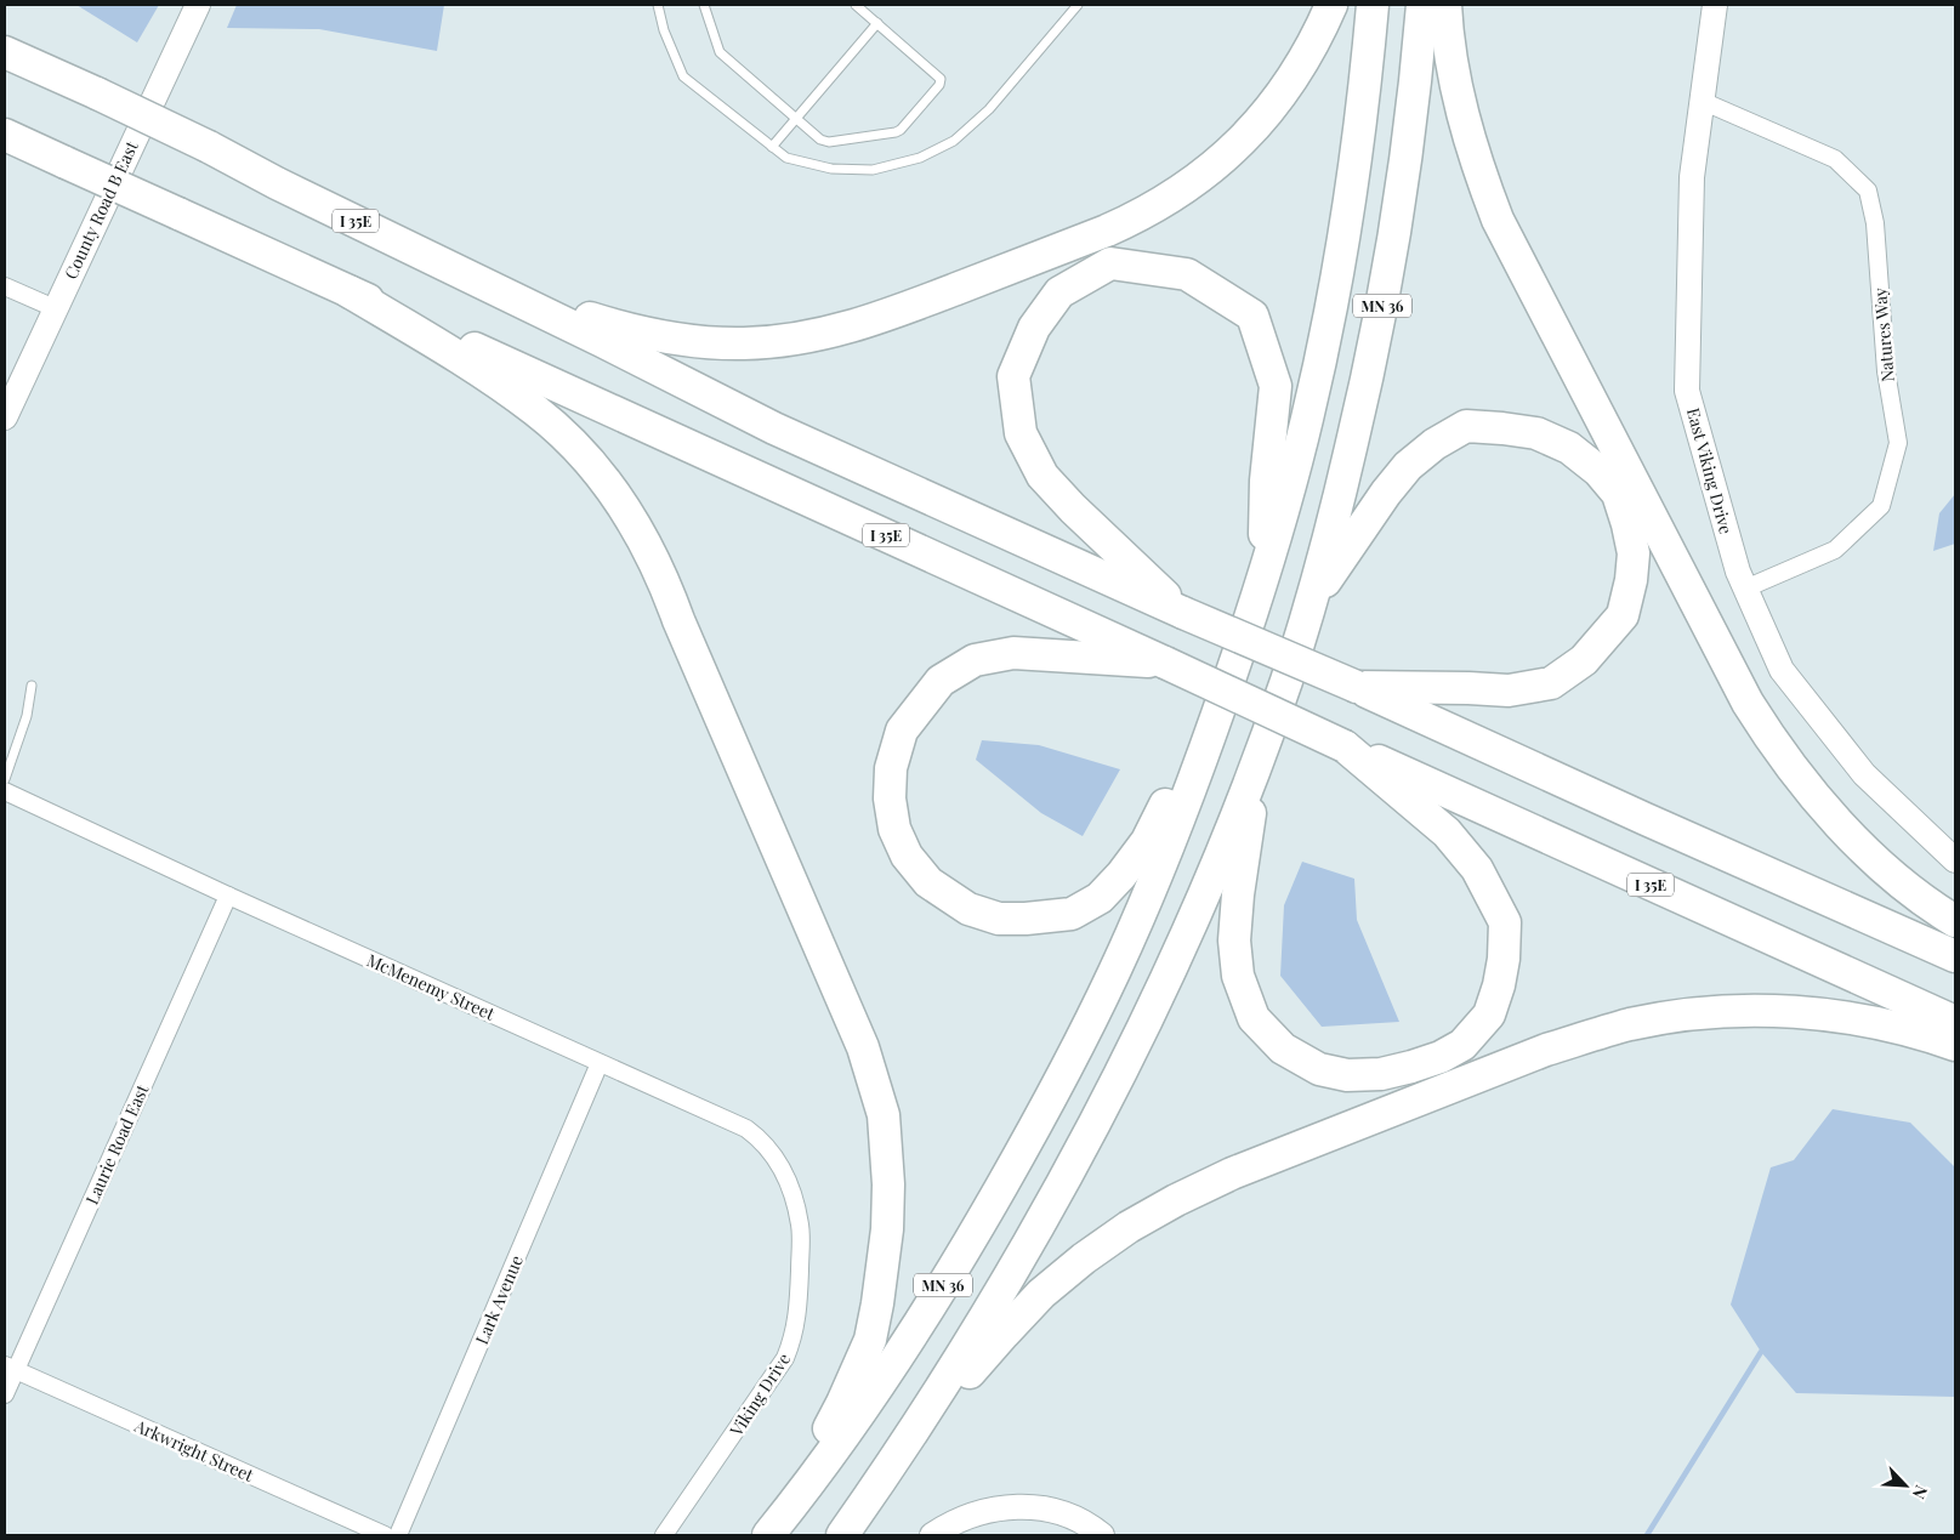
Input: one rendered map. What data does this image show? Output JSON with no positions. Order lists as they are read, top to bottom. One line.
{"streets":{"highway":["I 35E","MN 36"],"street":["County Road B East","Natures Way","East Viking Drive","McMenemy Street","Laurie Road East","Lark Avenue","Viking Drive","Arkwright Street"]},"crossings":[["Natures Way","East Viking Drive"],["McMenemy Street","Laurie Road East"],["McMenemy Street","Lark Avenue"],["McMenemy Street","Viking Drive"],["Laurie Road East","Arkwright Street"]],"north":"bottom right"}
